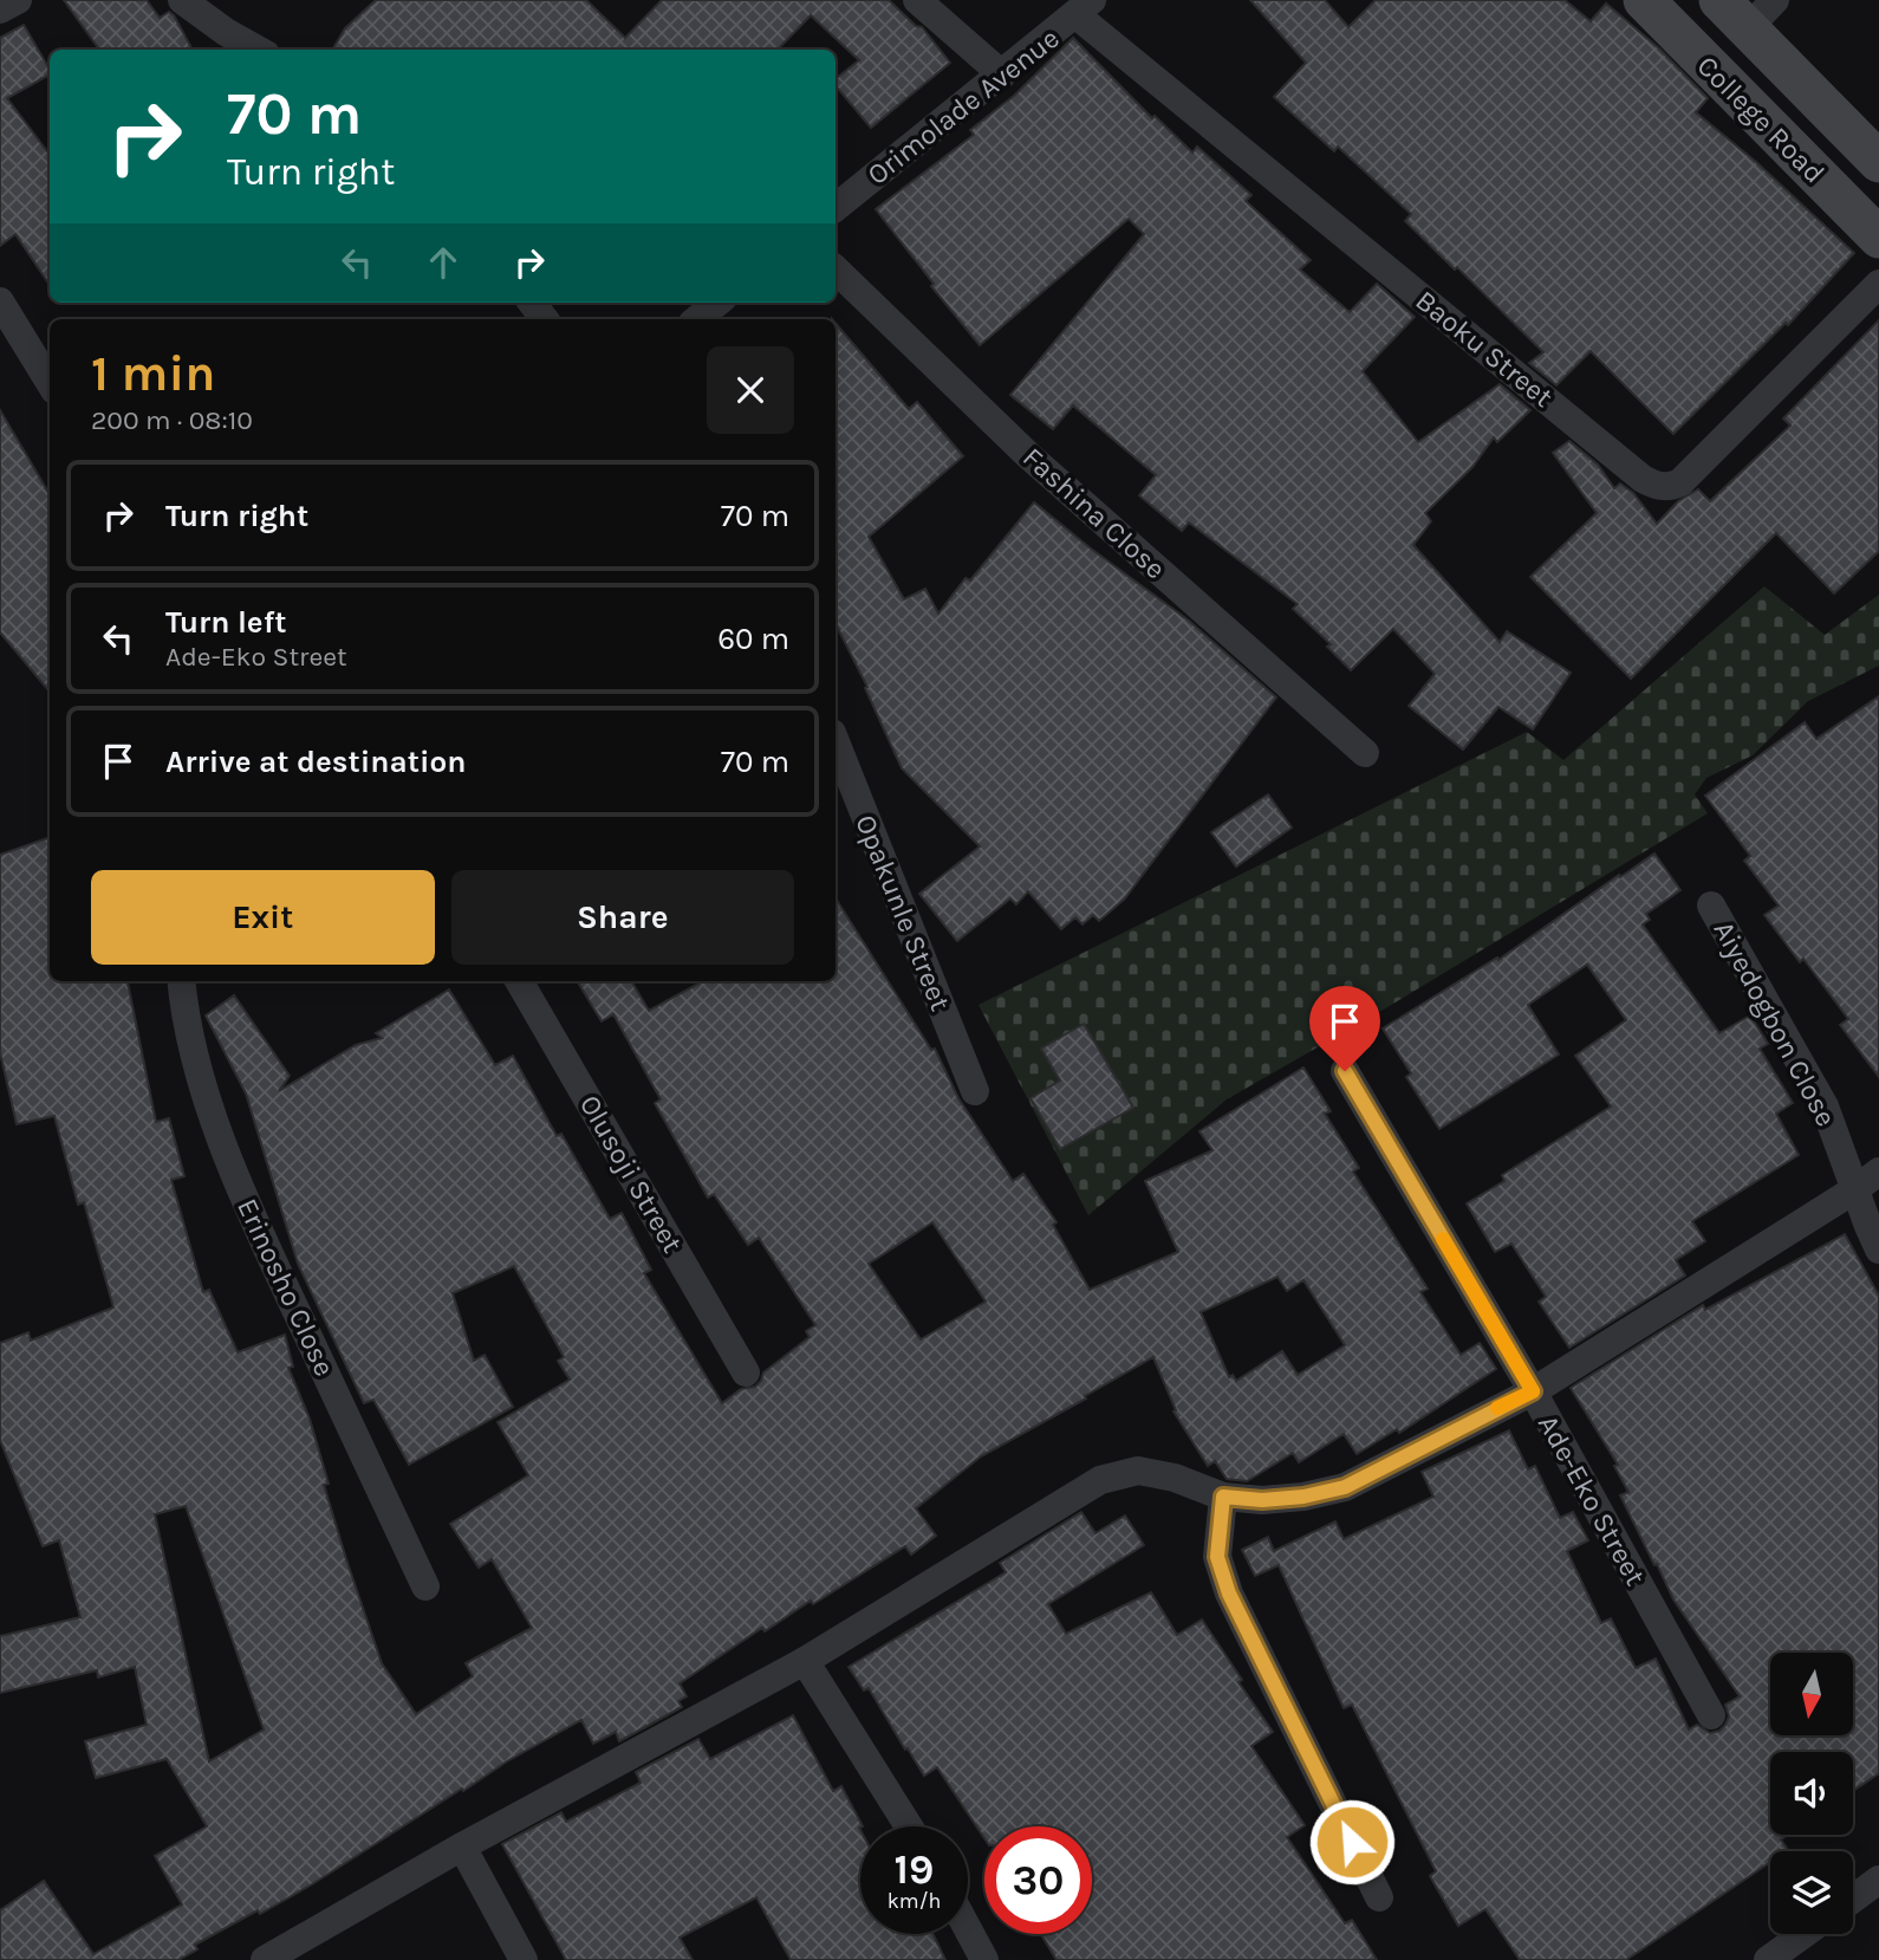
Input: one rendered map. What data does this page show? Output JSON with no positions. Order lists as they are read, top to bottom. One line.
{"streets":{"main road":["College Road"],"street":["Orimolade Avenue","Baoku Street","Fashina Close","Opakunle Street","Aiyedogbon Close","Olusoji Street","Erinosho Close","Ade-Eko Street"]},"crossings":[["Orimolade Avenue","Baoku Street"]],"north":"bottom","page":{"turn":["70 m","Turn right"],"heading":["1 min","200 m · 08:10"],"list":[{"name":"Turn right","value":"70 m"},{"name":"Turn left","note":"Ade-Eko Street","value":"60 m"},{"name":"Arrive at destination","value":"70 m"}],"buttons":["Exit","Share"],"speed":"19 km/h","limit":"30"}}
